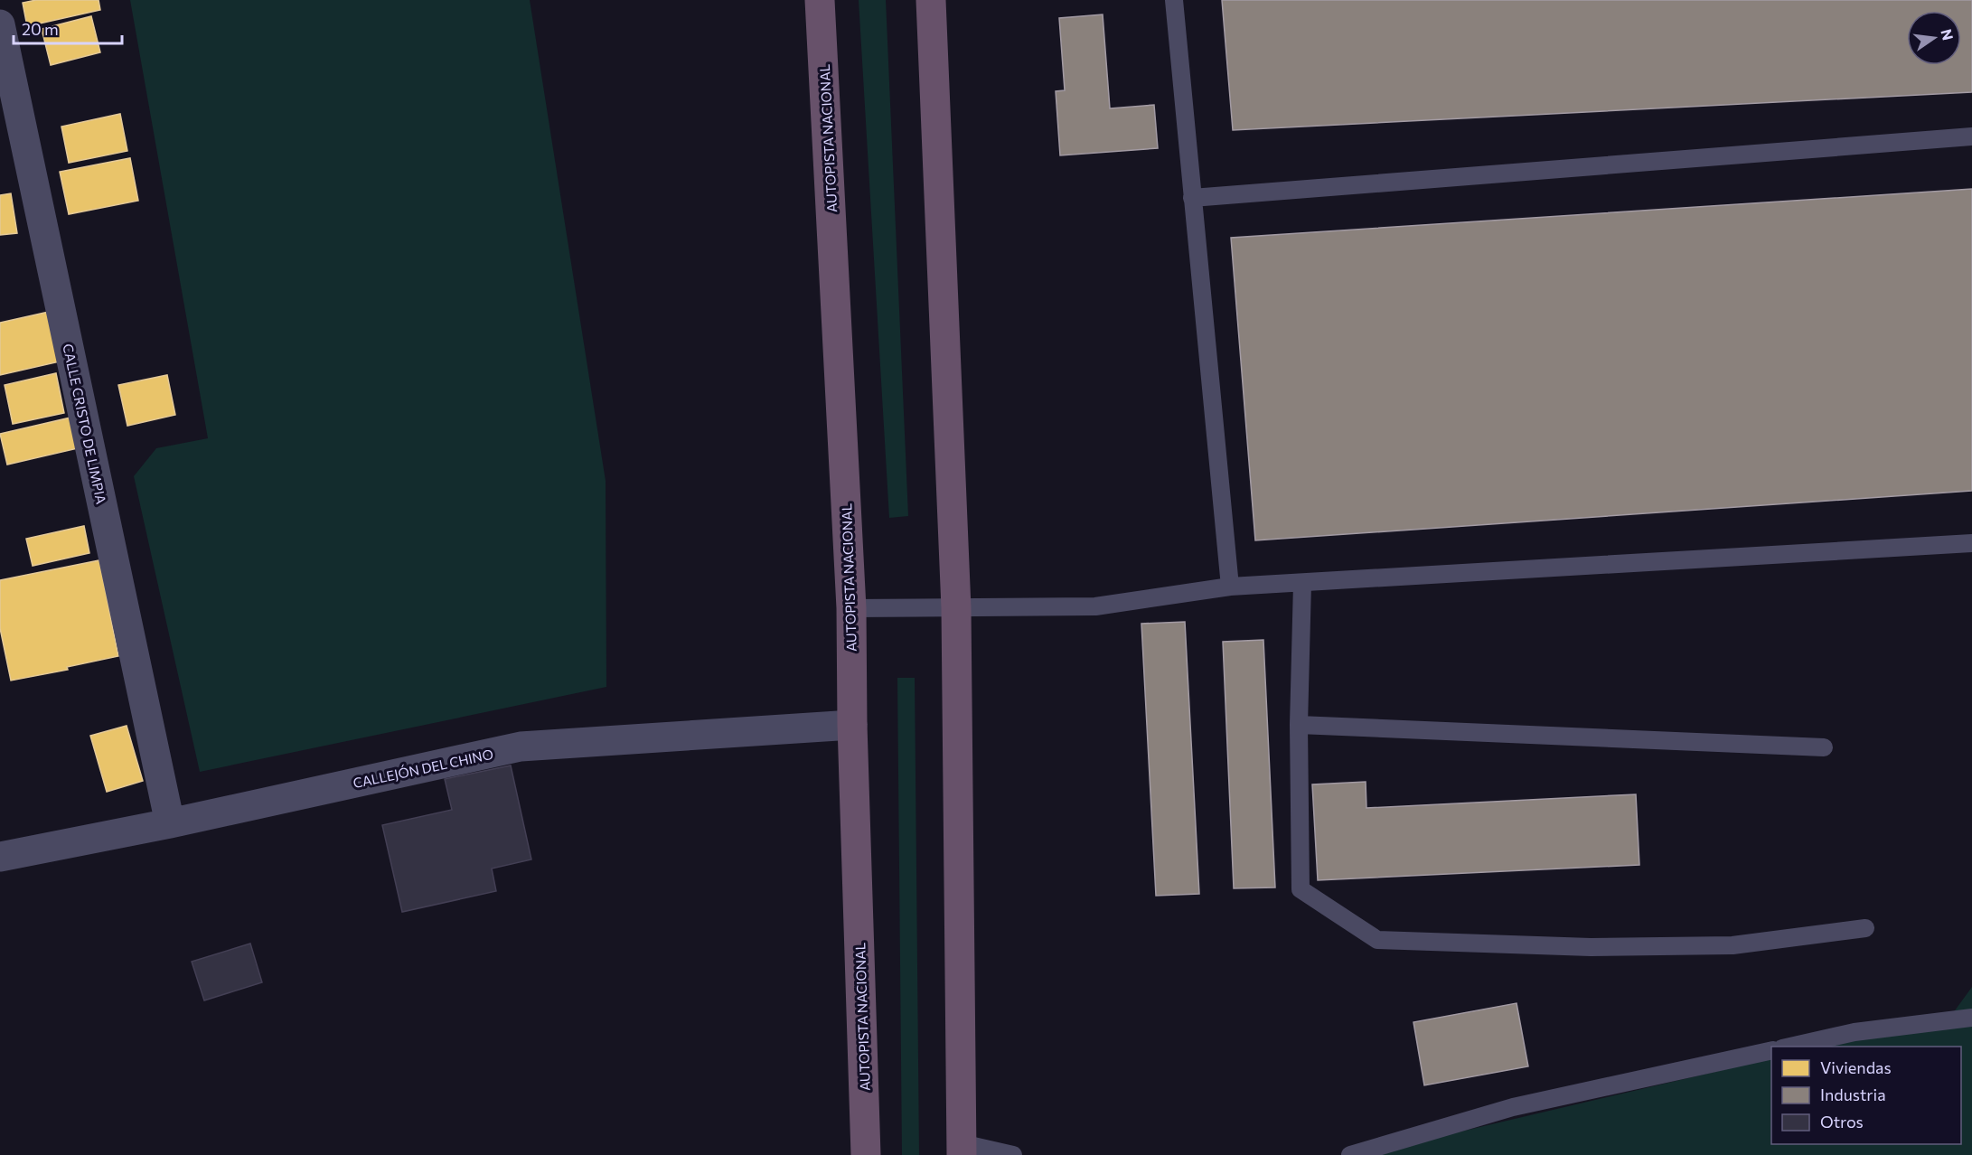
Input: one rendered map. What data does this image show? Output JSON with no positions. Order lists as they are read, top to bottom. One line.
{"streets":{"highway":["AUTOPISTA NACIONAL"],"street":["CALLE CRISTO DE LIMPIA","CALLEJÓN DEL CHINO"]},"crossings":[["AUTOPISTA NACIONAL","CALLEJÓN DEL CHINO"],["CALLE CRISTO DE LIMPIA","CALLEJÓN DEL CHINO"]],"legend":["Viviendas","Industria","Otros"],"scale_bar":"20 m","north":"right"}
